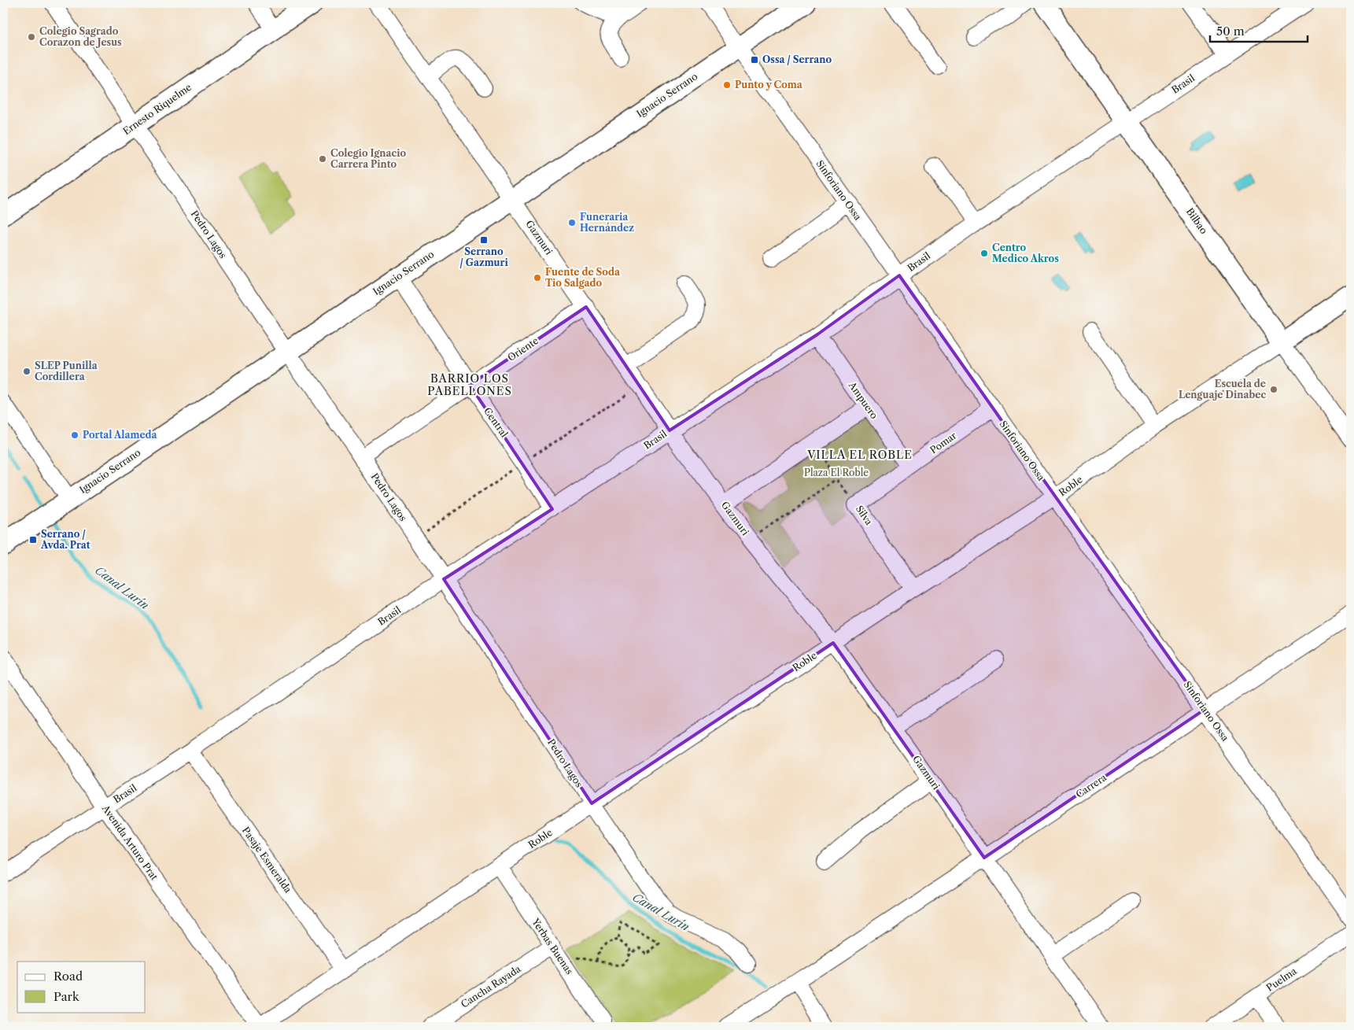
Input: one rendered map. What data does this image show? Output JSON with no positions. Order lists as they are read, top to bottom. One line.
{"streets":{"main road":["Ignacio Serrano","Ernesto Riquelme","Bilbao","Roble"],"street":["Brasil","Sinforiano Ossa","Pedro Lagos","Gazmuri","Oriente","Ampuero","Central","Pomar","Silva","Carrera","Avenida Arturo Prat","Pasaje Esmeralda","Yerbas Buenas","Puelma","Cancha Rayada"]},"crossings":[["Brasil","Sinforiano Ossa"],["Brasil","Bilbao"],["Brasil","Pedro Lagos"],["Brasil","Gazmuri"],["Brasil","Ampuero"],["Brasil","Central"],["Brasil","Avenida Arturo Prat"],["Brasil","Pasaje Esmeralda"],["Ignacio Serrano","Sinforiano Ossa"],["Ignacio Serrano","Pedro Lagos"],["Ignacio Serrano","Gazmuri"],["Ignacio Serrano","Central"],["Ernesto Riquelme","Pedro Lagos"],["Sinforiano Ossa","Pomar"],["Sinforiano Ossa","Roble"],["Sinforiano Ossa","Carrera"],["Bilbao","Roble"],["Pedro Lagos","Oriente"],["Pedro Lagos","Roble"],["Gazmuri","Oriente"],["Gazmuri","Roble"],["Gazmuri","Carrera"],["Oriente","Central"],["Ampuero","Pomar"],["Pomar","Silva"],["Roble","Silva"],["Roble","Avenida Arturo Prat"],["Roble","Pasaje Esmeralda"],["Roble","Yerbas Buenas"],["Yerbas Buenas","Cancha Rayada"]],"districts":["BARRIO LOS PABELLONES","VILLA EL ROBLE"],"water":["Canal Lurín"],"parks":["Plaza El Roble"],"places":{"other":["Colegio Sagrado Corazon de Jesus","Punto y Coma","Colegio Ignacio Carrera Pinto","Funeraria Hernández","Centro Medico Akros","Fuente de Soda Tio Salgado","SLEP Punilla Cordillera","Escuela de Lenguaje Dinabec","Portal Alameda"],"transit":["Ossa / Serrano","Serrano / Gazmuri","Serrano / Avda. Prat"]},"legend":["Road","Park"],"scale_bar":"50 m"}
